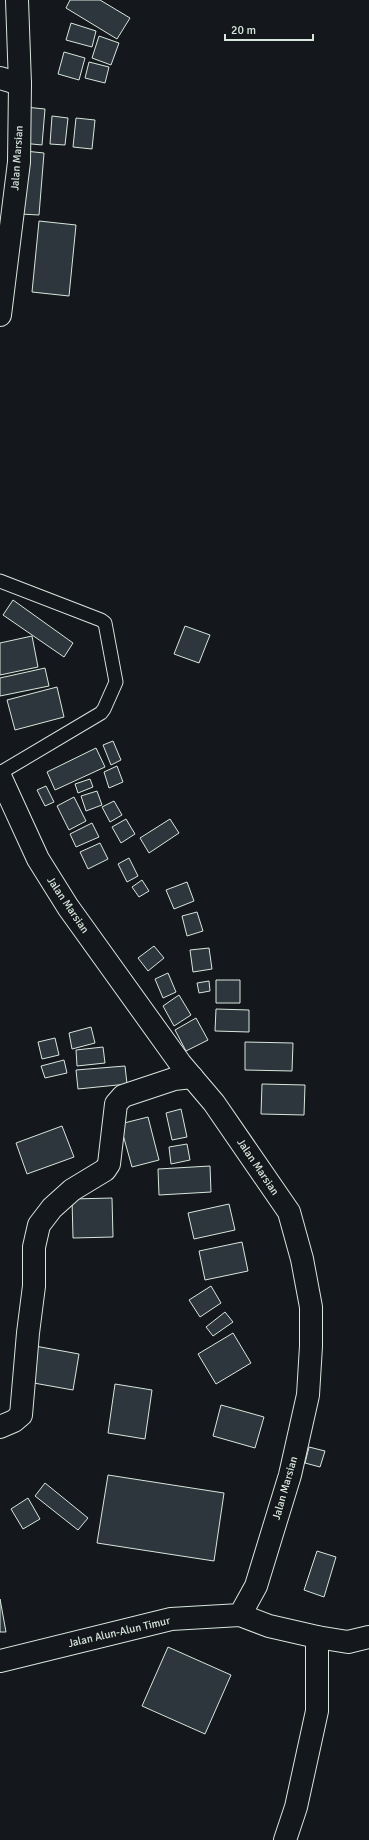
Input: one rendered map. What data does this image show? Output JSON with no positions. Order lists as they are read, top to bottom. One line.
{"streets":{"street":["Jalan Marsian","Jalan Alun-Alun Timur"]},"crossings":[["Jalan Marsian","Jalan Alun-Alun Timur"]],"scale_bar":"20 m"}
